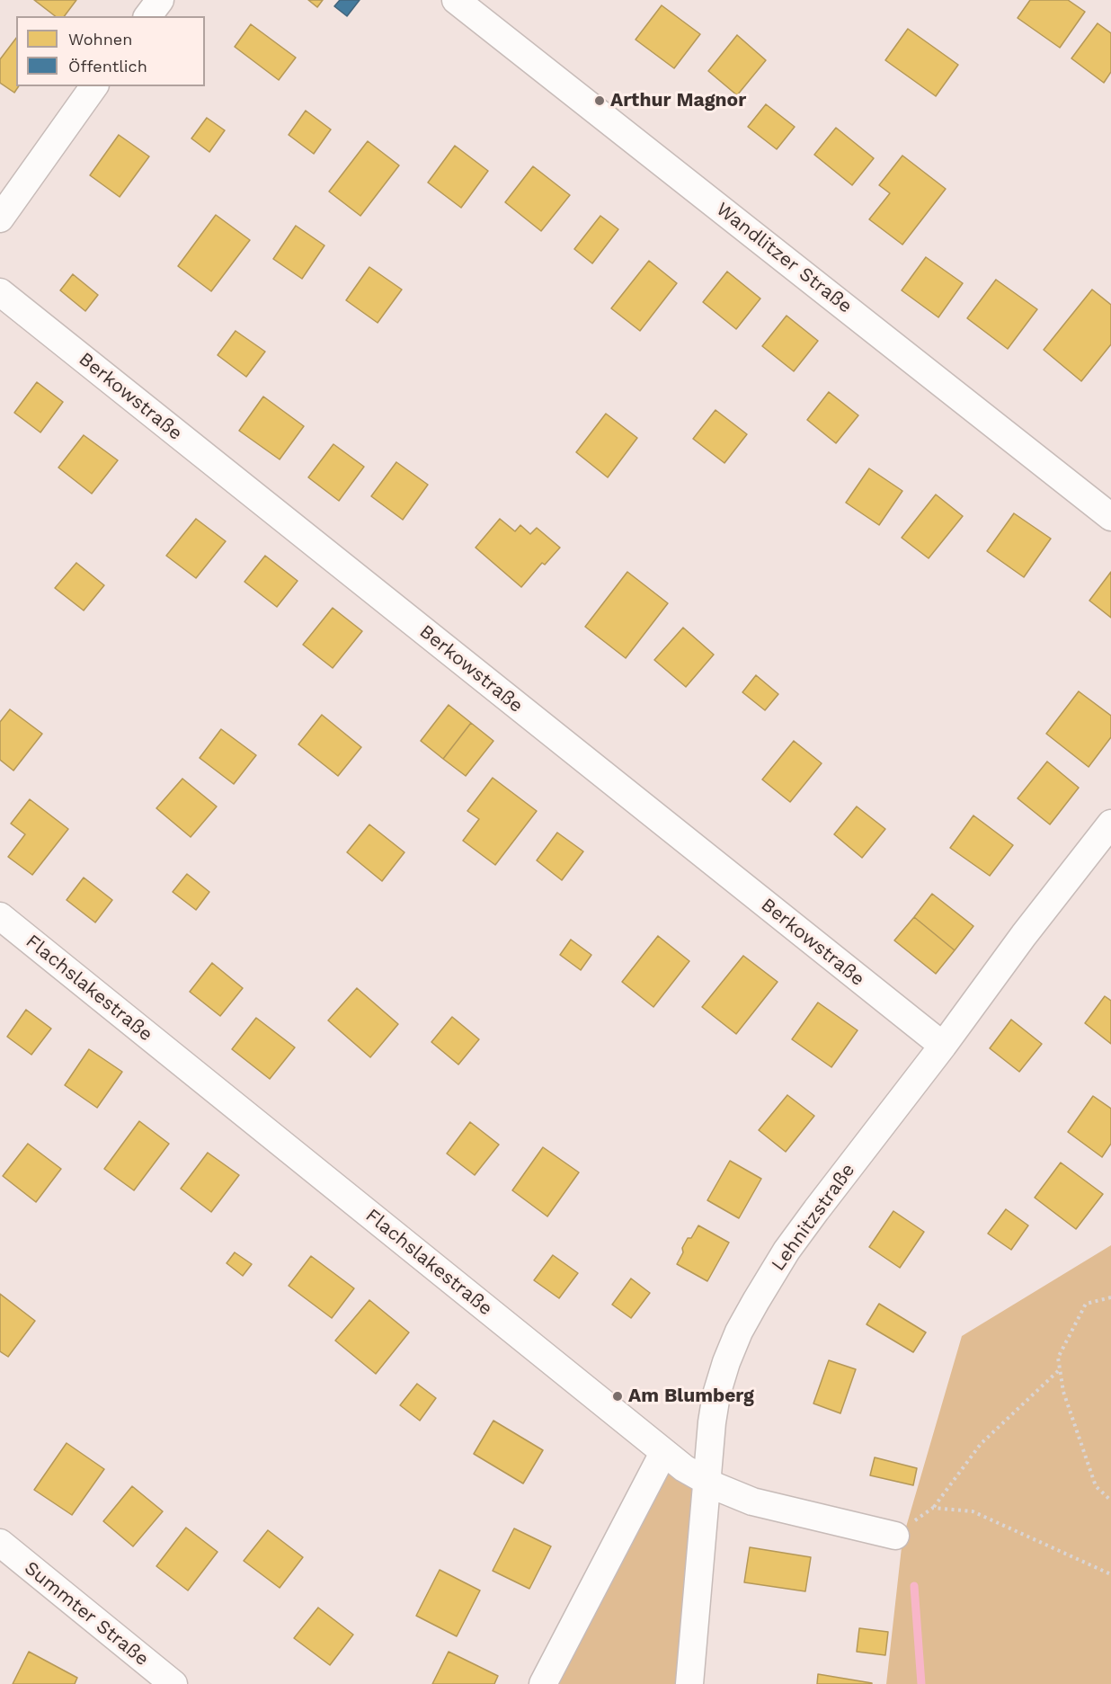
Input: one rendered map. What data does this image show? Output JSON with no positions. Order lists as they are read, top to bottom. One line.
{"streets":{"street":["Wandlitzer Straße","Berkowstraße","Flachslakestraße","Lehnitzstraße","Summter Straße"]},"crossings":[["Berkowstraße","Lehnitzstraße"],["Flachslakestraße","Lehnitzstraße"]],"places":["Arthur Magnor","Am Blumberg"],"legend":["Wohnen","Öffentlich"]}
